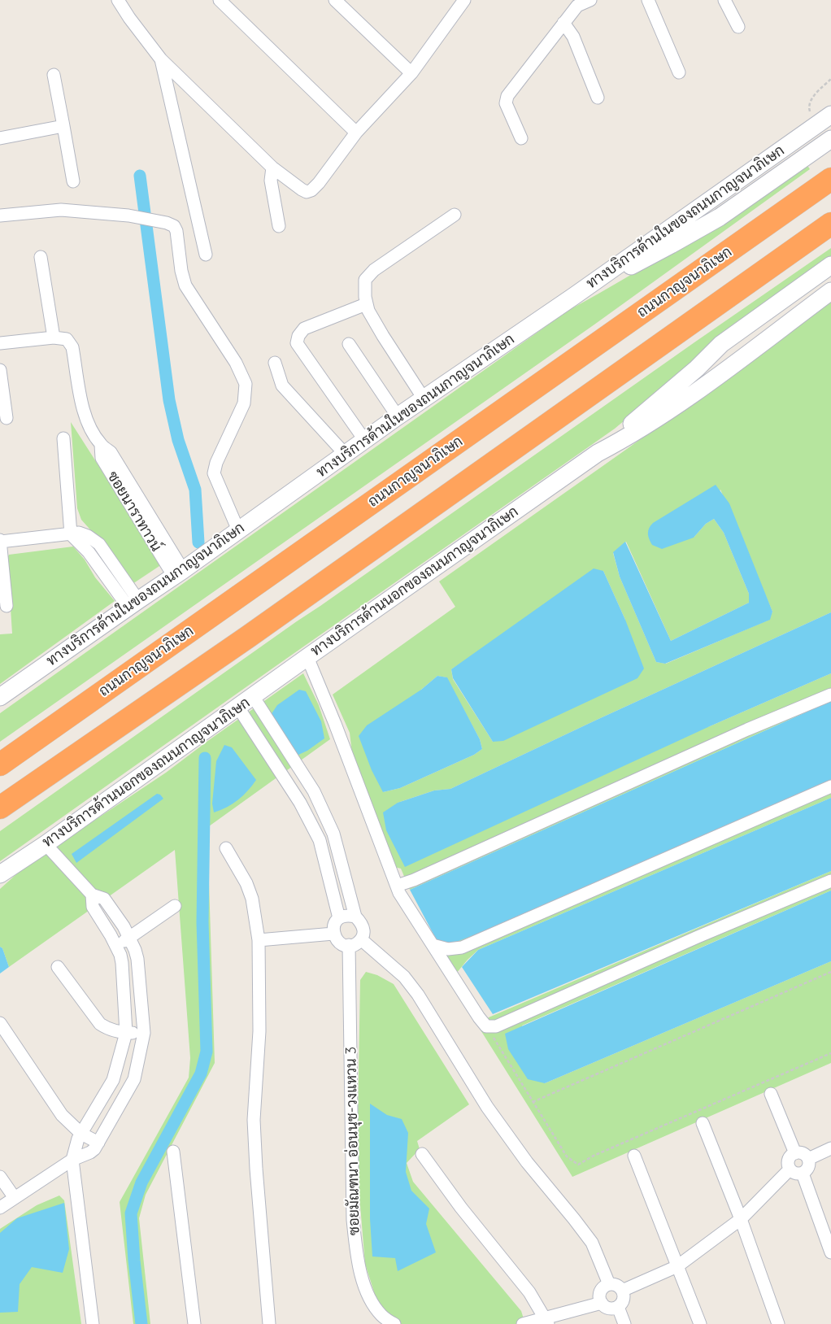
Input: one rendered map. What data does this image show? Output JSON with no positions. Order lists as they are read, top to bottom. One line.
{"streets":{"highway":["ถนนกาญจนาภิเษก"],"main road":["ทางบริการด้านในของถนนกาญจนาภิเษก","ทางบริการด้านนอกของถนนกาญจนาภิเษก"],"street":["ซอยนาราทาวน์","ซอยมัณฑนา อ่อนนุช-วงแหวน 3"]},"crossings":[["ทางบริการด้านในของถนนกาญจนาภิเษก","ซอยนาราทาวน์"]]}
